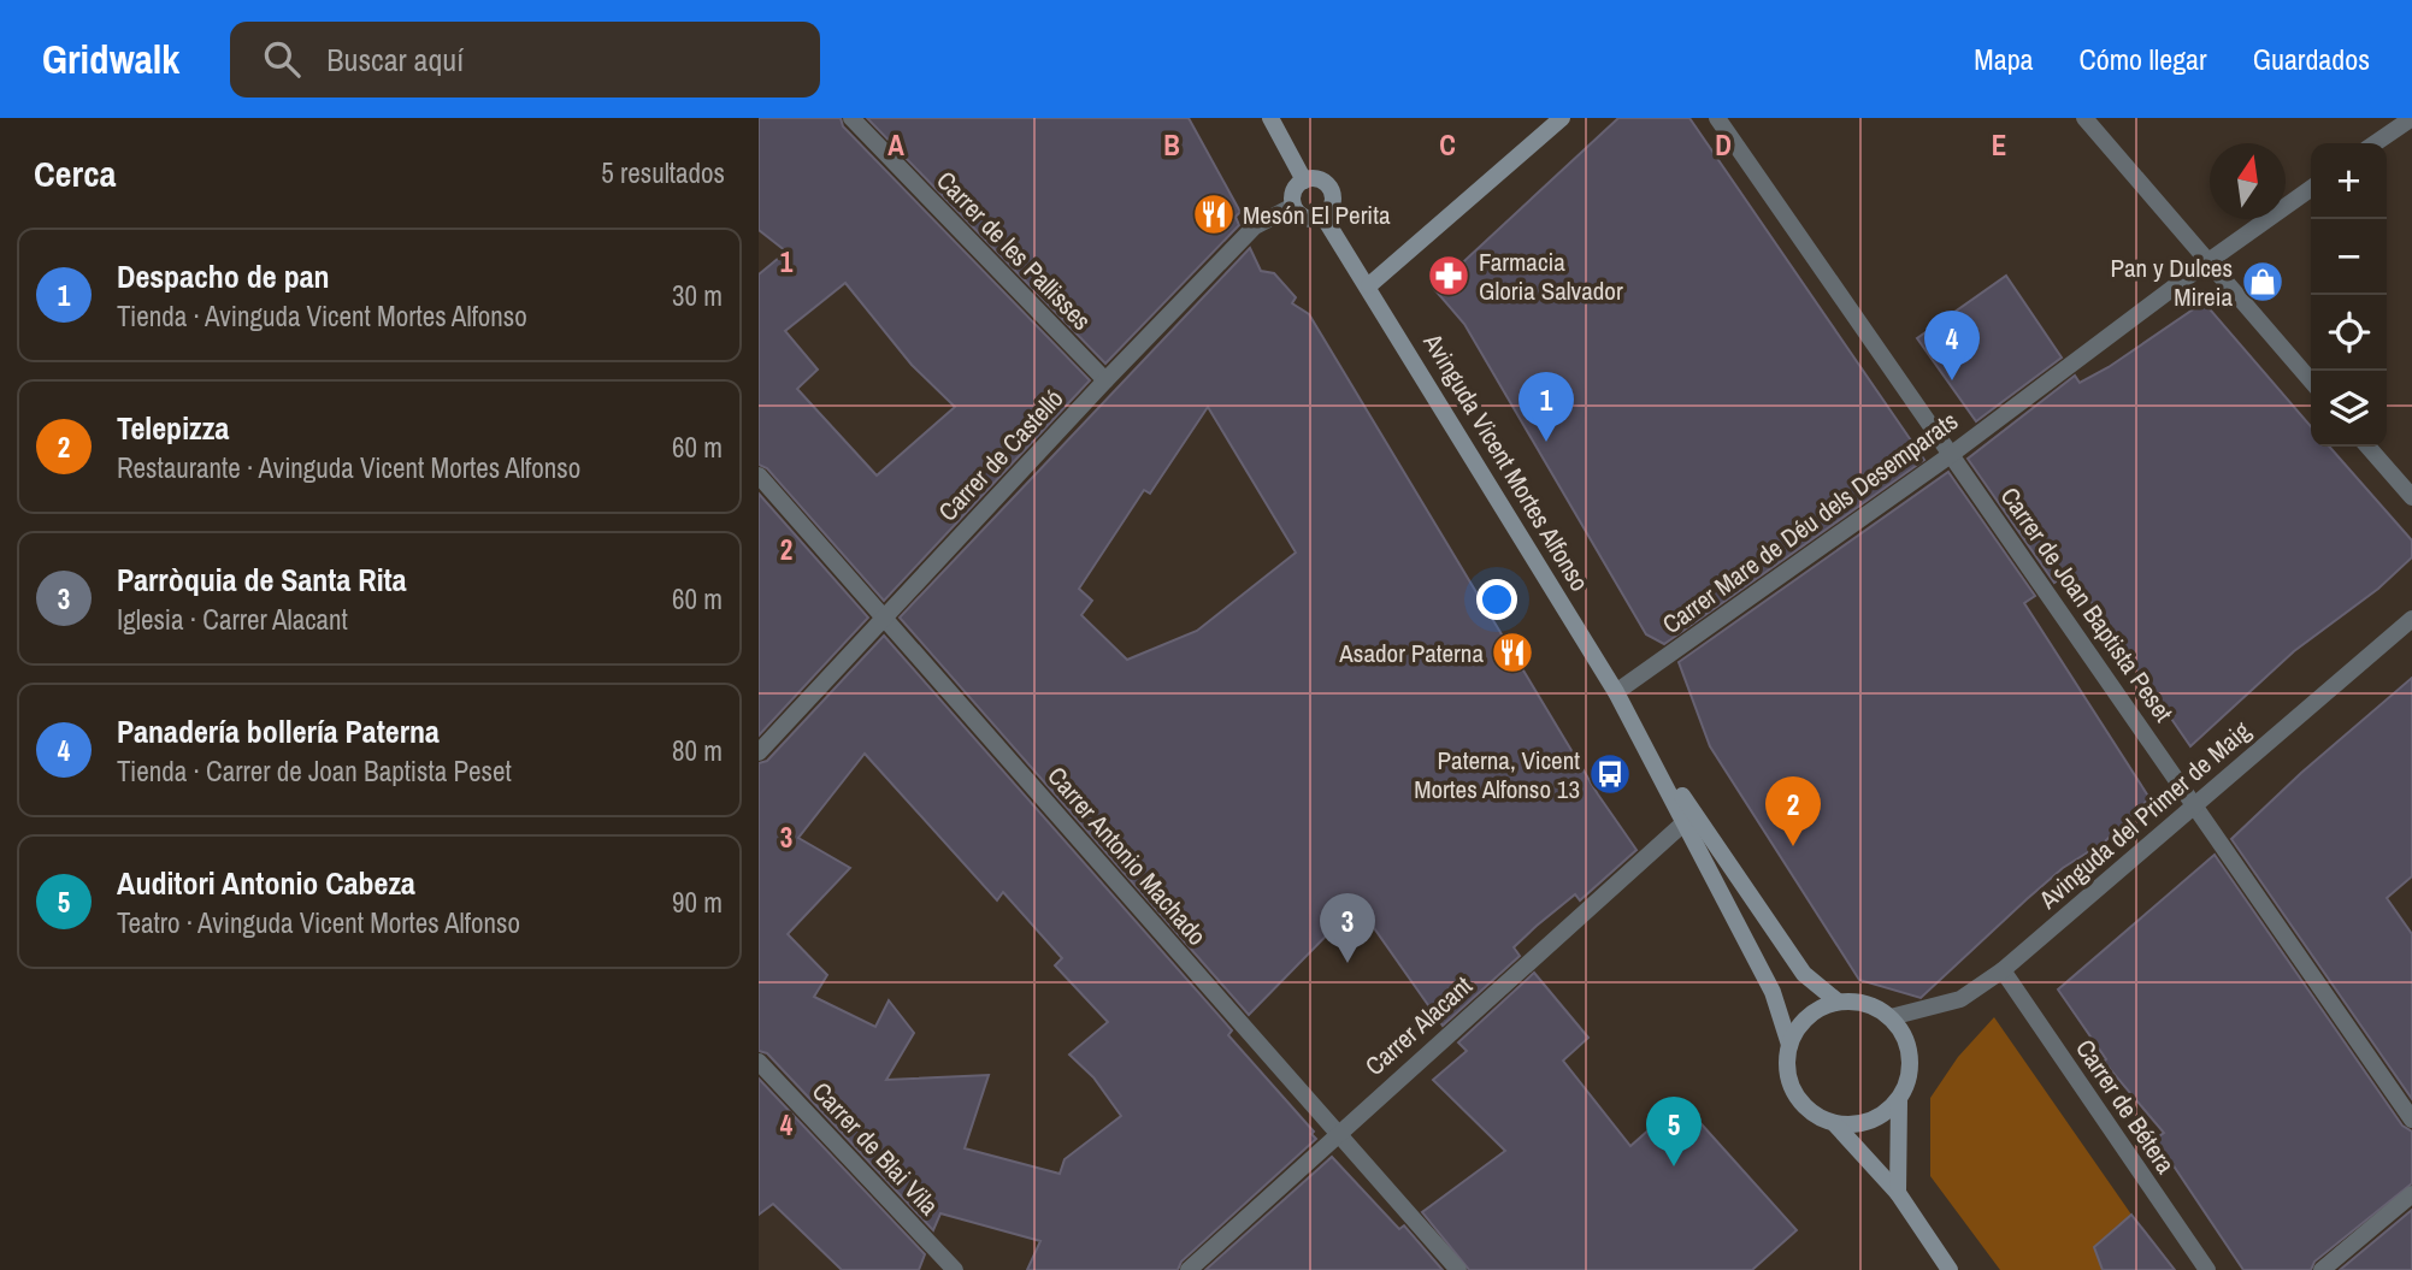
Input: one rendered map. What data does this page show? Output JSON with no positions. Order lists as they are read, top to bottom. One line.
{"streets":{"street":["Carrer de les Pallisses","Carrer de Castelló","Avinguda Vicent Mortes Alfonso","Carrer Mare de Déu dels Desemparats","Carrer de Joan Baptista Peset","Avinguda del Primer de Maig","Carrer Antonio Machado","Carrer Alacant","Carrer de Bétera","Carrer de Blai Vila"]},"crossings":[["Carrer de les Pallisses","Carrer de Castelló"],["Carrer de Castelló","Avinguda Vicent Mortes Alfonso"],["Carrer de Castelló","Carrer Antonio Machado"],["Avinguda Vicent Mortes Alfonso","Carrer Mare de Déu dels Desemparats"],["Avinguda Vicent Mortes Alfonso","Avinguda del Primer de Maig"],["Avinguda Vicent Mortes Alfonso","Carrer Alacant"],["Carrer Mare de Déu dels Desemparats","Carrer de Joan Baptista Peset"],["Carrer de Joan Baptista Peset","Avinguda del Primer de Maig"],["Avinguda del Primer de Maig","Carrer de Bétera"],["Carrer Antonio Machado","Carrer Alacant"]],"places":{"restaurant":["Mesón El Perita","Asador Paterna"],"pharmacy":["Farmacia Gloria Salvador"],"shop":["Pan y Dulces Mireia"],"bus stop":["Paterna, Vicent Mortes Alfonso 13"]},"north":"top","page":{"header":"Gridwalk","search":"Buscar aquí","nav":["Mapa","Cómo llegar","Guardados"],"heading":["Cerca","5 resultados"],"map_buttons":["+","−"],"list":[{"mark":"1","name":"Despacho de pan","note":"Tienda · Avinguda Vicent Mortes Alfonso","value":"30 m"},{"mark":"2","name":"Telepizza","note":"Restaurante · Avinguda Vicent Mortes Alfonso","value":"60 m"},{"mark":"3","name":"Parròquia de Santa Rita","note":"Iglesia · Carrer Alacant","value":"60 m"},{"mark":"4","name":"Panadería bollería Paterna","note":"Tienda · Carrer de Joan Baptista Peset","value":"80 m"},{"mark":"5","name":"Auditori Antonio Cabeza","note":"Teatro · Avinguda Vicent Mortes Alfonso","value":"90 m"}],"pins":["4","1","2","3","5"]},"grid":{"columns":["A","B","C","D","E"],"rows":["1","2","3","4"]}}
